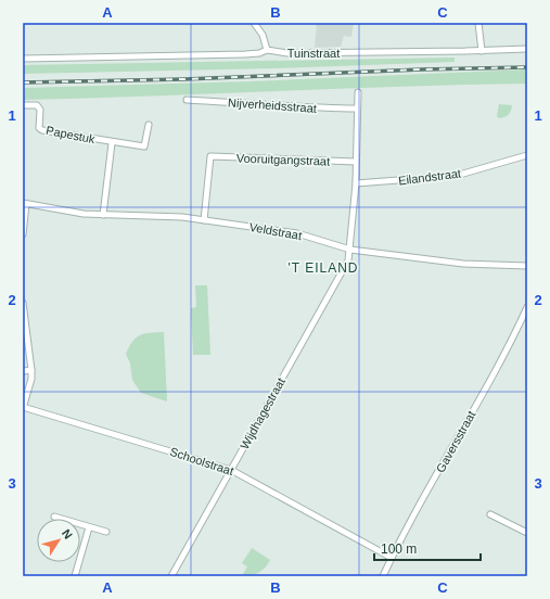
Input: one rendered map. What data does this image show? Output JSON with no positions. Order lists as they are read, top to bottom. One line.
{"streets":{"street":["Tuinstraat","Nijverheidsstraat","Papestuk","Vooruitgangstraat","Eilandstraat","Veldstraat","Wijdhagestraat","Gaversstraat","Schoolstraat"]},"crossings":[["Papestuk","Veldstraat"],["Vooruitgangstraat","Veldstraat"],["Veldstraat","Wijdhagestraat"],["Wijdhagestraat","Schoolstraat"],["Gaversstraat","Schoolstraat"]],"districts":["'T EILAND"],"scale_bar":"100 m","north":"top right","grid":{"columns":["A","B","C"],"rows":["1","2","3"]}}
